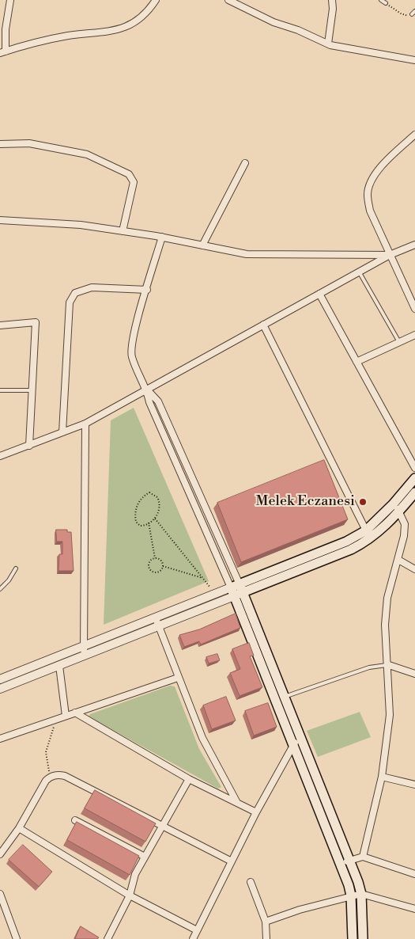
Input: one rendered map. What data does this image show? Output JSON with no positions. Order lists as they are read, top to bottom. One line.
{"places":["Melek Eczanesi"]}
